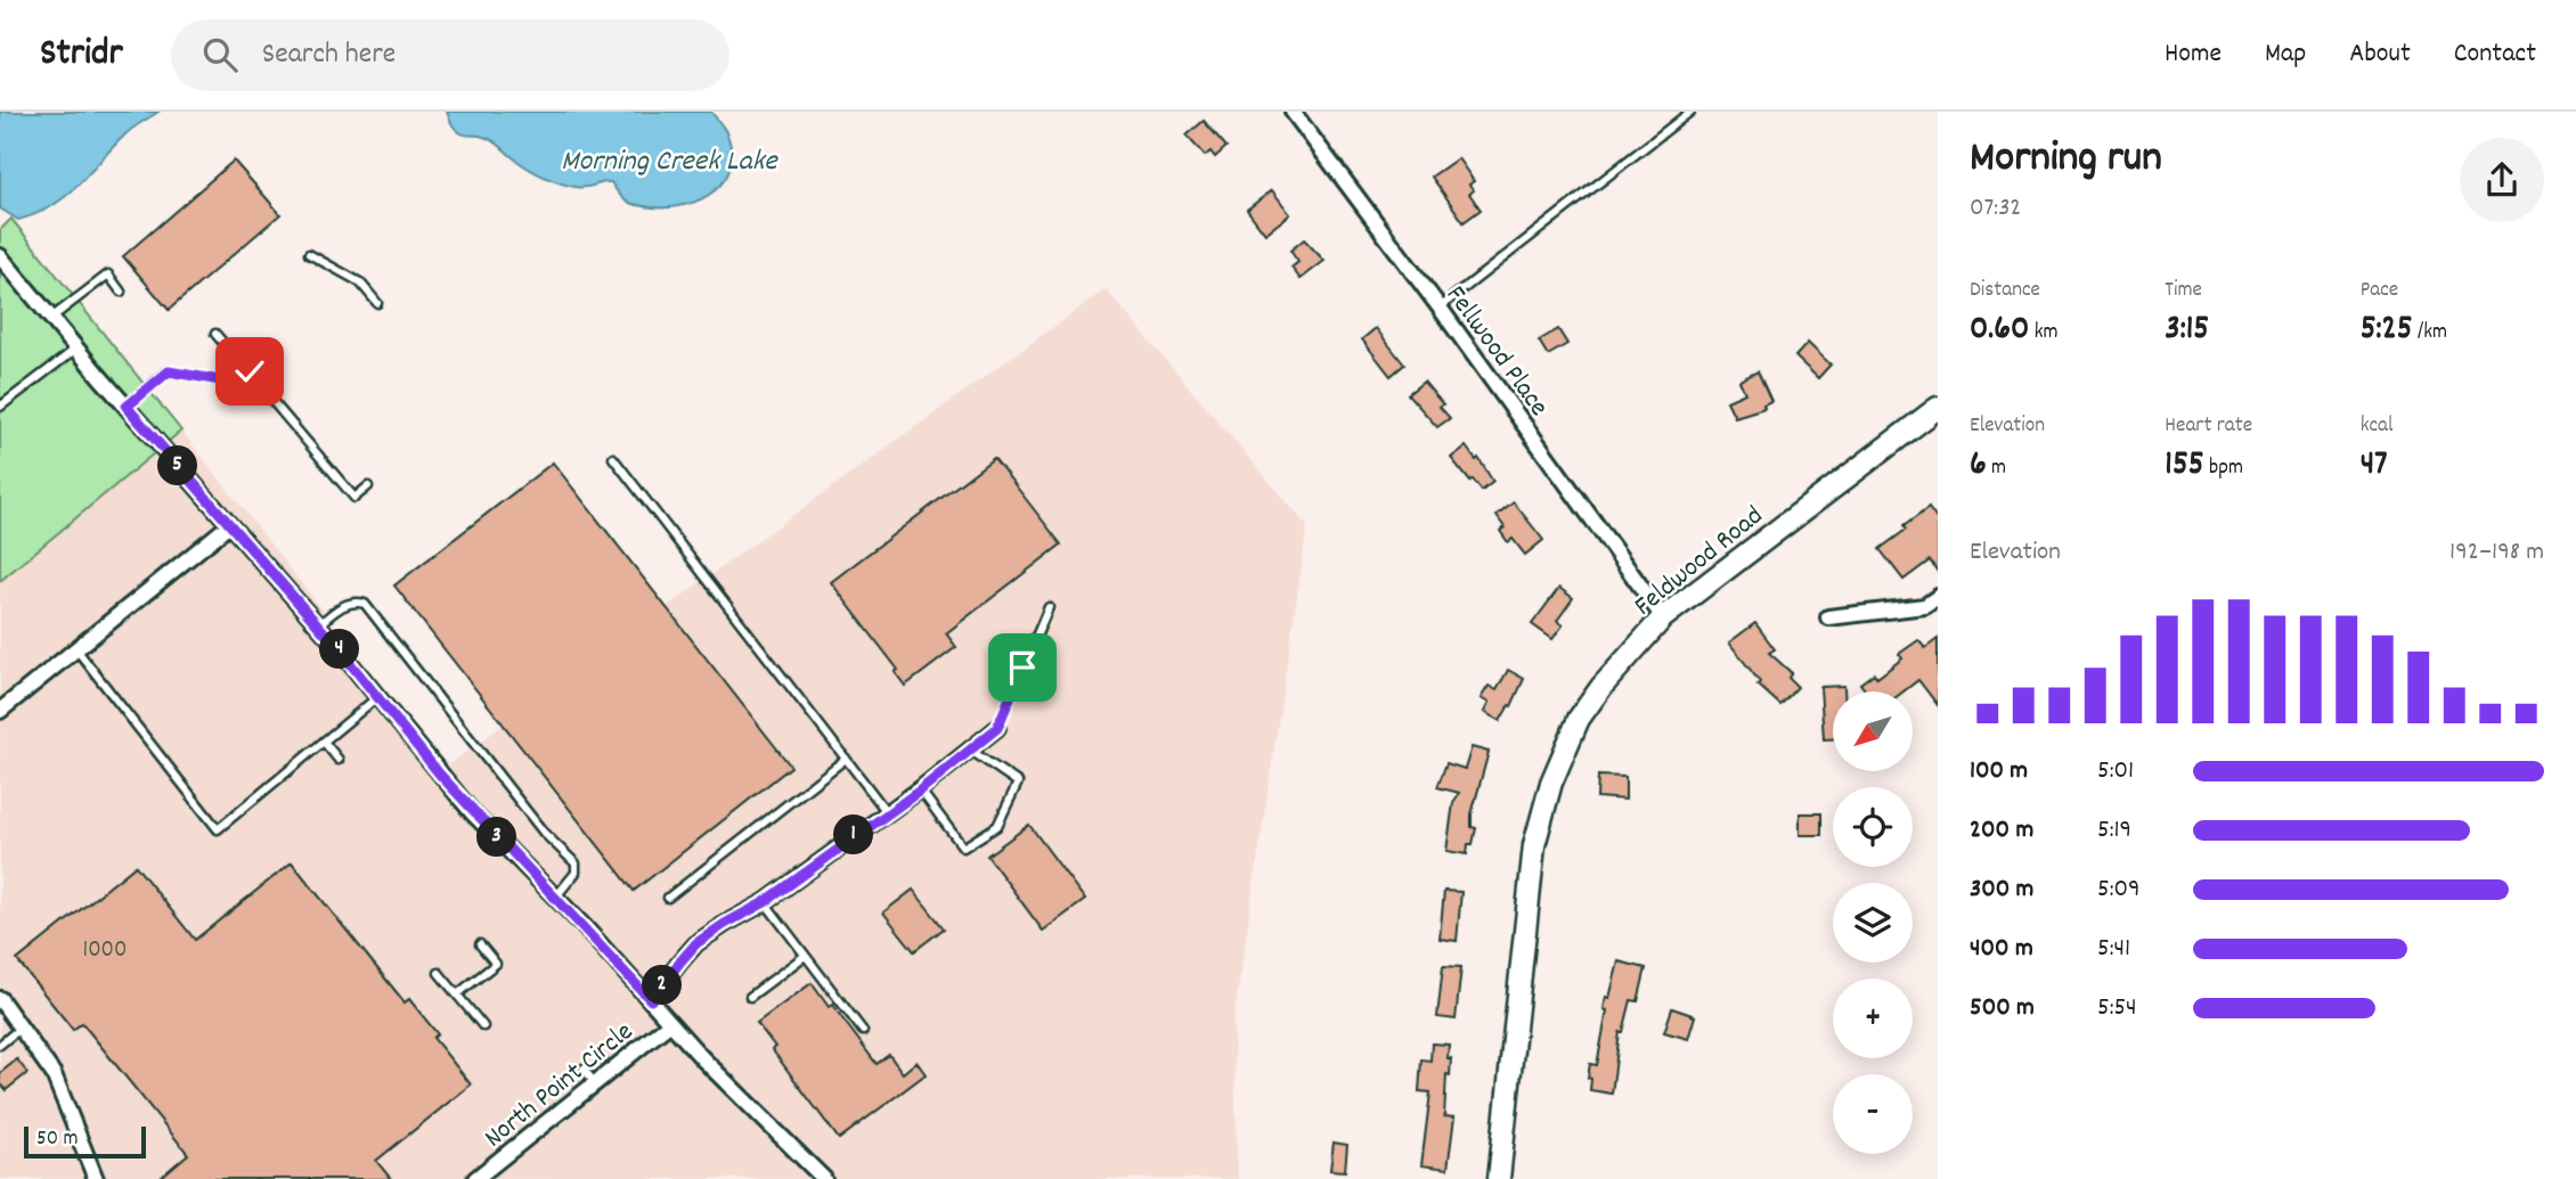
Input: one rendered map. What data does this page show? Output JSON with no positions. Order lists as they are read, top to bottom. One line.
{"streets":{"street":["Fellwood Place","Feldwood Road","North Point Circle"]},"crossings":[["Fellwood Place","Feldwood Road"]],"water":["Morning Creek Lake"],"house_numbers":["1000"],"scale_bar":"50 m","north":"bottom left","page":{"header":"Stridr","search":"Search here","nav":["Home","Map","About","Contact"],"heading":["Morning run","07:32"],"stats":[["Distance","0.60 km"],["Time","3:15"],["Pace","5:25 /km"],["Elevation","6 m"],["Heart rate","155 bpm"],["kcal","47"]],"pins":["5","4","1","3","2"],"chart":["Elevation","192–198 m"],"map_buttons":["+","−"],"list":[{"name":"100 m","note":"5:01"},{"name":"200 m","note":"5:19"},{"name":"300 m","note":"5:09"},{"name":"400 m","note":"5:41"},{"name":"500 m","note":"5:54"}],"scale":"50 m"}}
